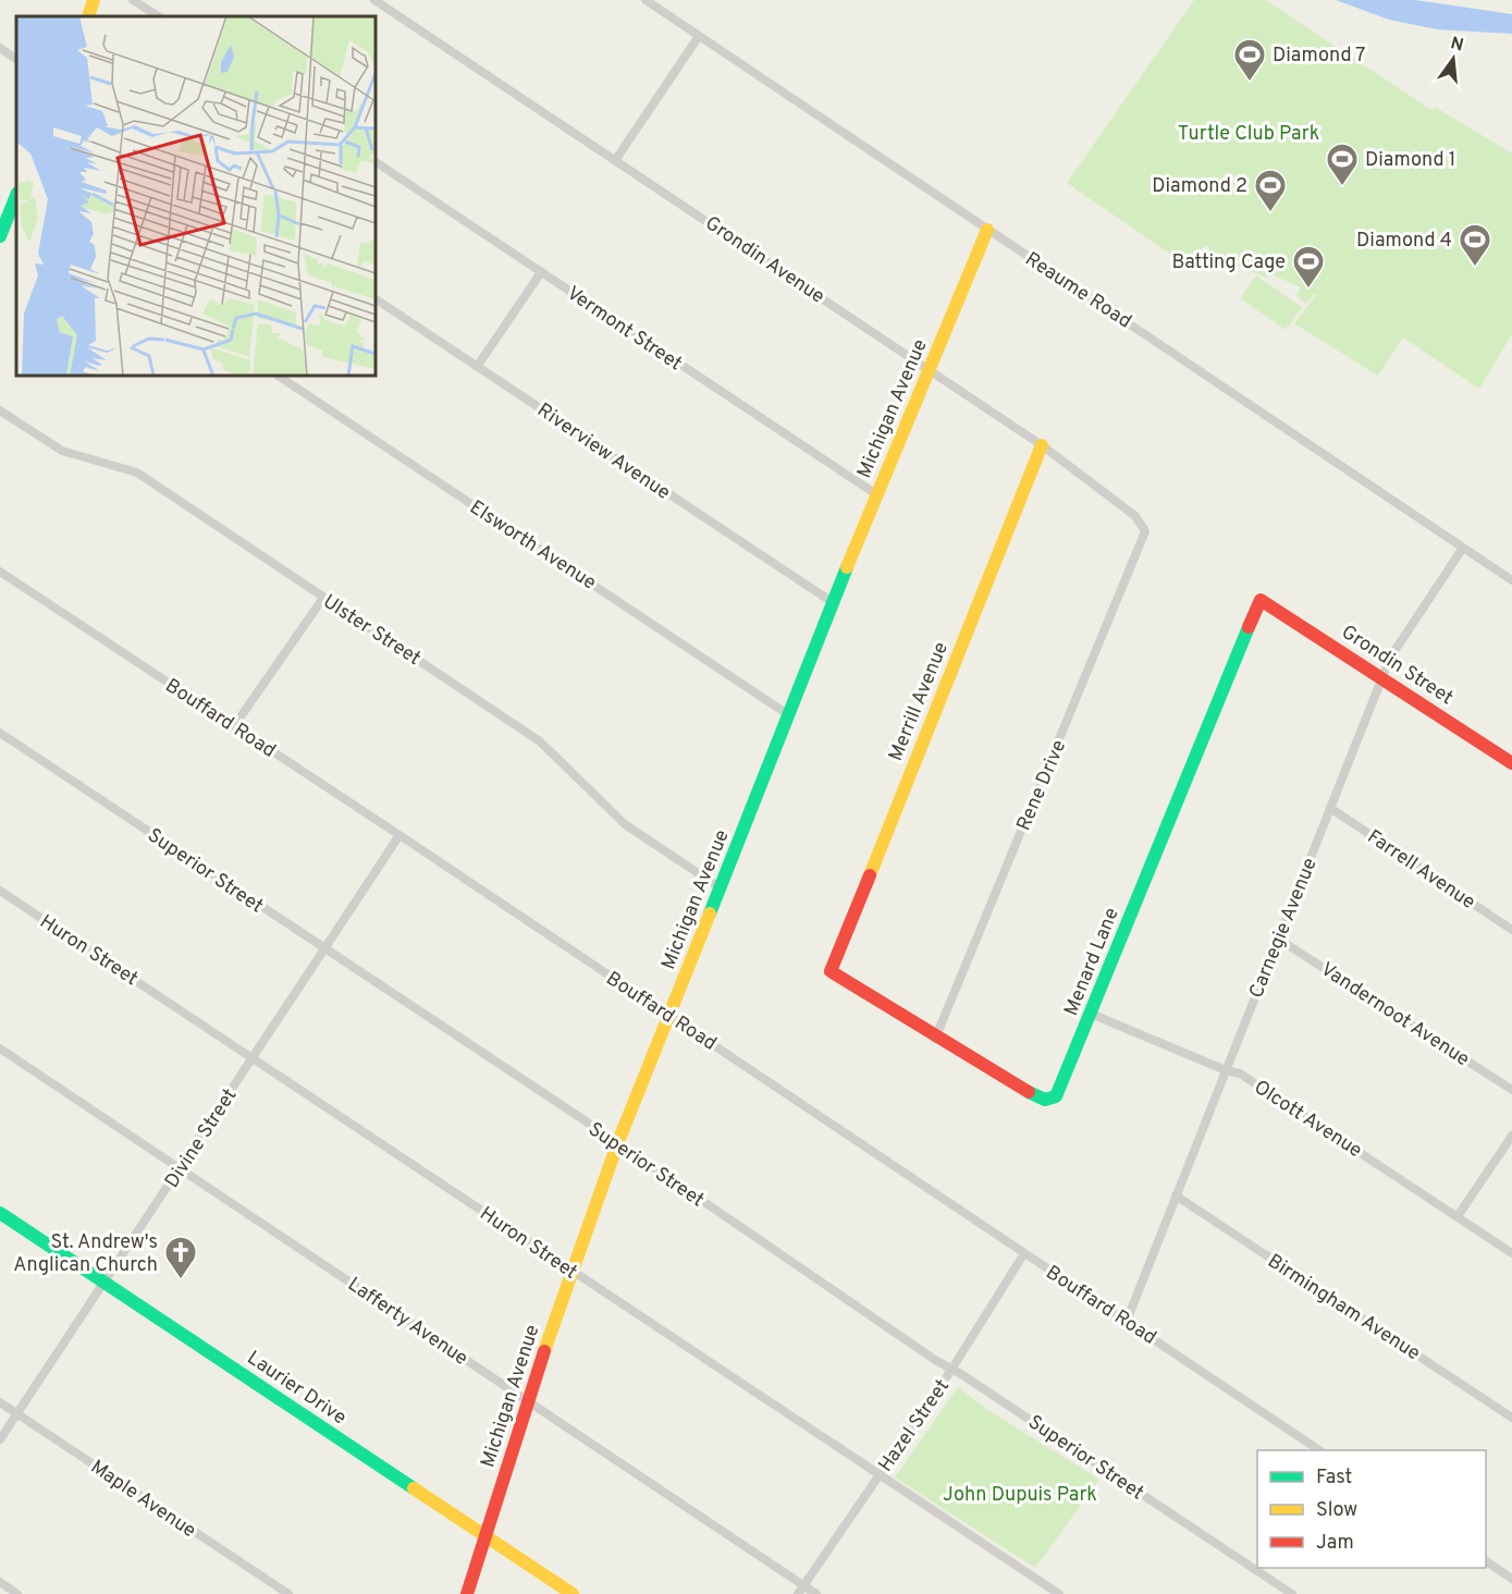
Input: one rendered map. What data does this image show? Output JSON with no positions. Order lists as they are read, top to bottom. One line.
{"streets":{"street":["Grondin Avenue","Reaume Road","Vermont Street","Michigan Avenue","Riverview Avenue","Elsworth Avenue","Ulster Street","Grondin Street","Merrill Avenue","Bouffard Road","Rene Drive","Farrell Avenue","Superior Street","Carnegie Avenue","Huron Street","Menard Lane","Vandernoot Avenue","Olcott Avenue","Divine Street","Birmingham Avenue","Lafferty Avenue","Laurier Drive","Hazel Street","Maple Avenue"]},"crossings":[["Grondin Avenue","Michigan Avenue"],["Grondin Avenue","Merrill Avenue"],["Grondin Avenue","Rene Drive"],["Reaume Road","Michigan Avenue"],["Reaume Road","Carnegie Avenue"],["Vermont Street","Michigan Avenue"],["Michigan Avenue","Riverview Avenue"],["Michigan Avenue","Elsworth Avenue"],["Michigan Avenue","Ulster Street"],["Michigan Avenue","Bouffard Road"],["Michigan Avenue","Superior Street"],["Michigan Avenue","Huron Street"],["Michigan Avenue","Lafferty Avenue"],["Michigan Avenue","Laurier Drive"],["Grondin Street","Carnegie Avenue"],["Grondin Street","Menard Lane"],["Merrill Avenue","Menard Lane"],["Bouffard Road","Carnegie Avenue"],["Bouffard Road","Divine Street"],["Bouffard Road","Hazel Street"],["Rene Drive","Menard Lane"],["Farrell Avenue","Carnegie Avenue"],["Superior Street","Divine Street"],["Superior Street","Hazel Street"],["Carnegie Avenue","Vandernoot Avenue"],["Carnegie Avenue","Olcott Avenue"],["Carnegie Avenue","Birmingham Avenue"],["Huron Street","Divine Street"],["Huron Street","Hazel Street"],["Menard Lane","Olcott Avenue"],["Divine Street","Lafferty Avenue"],["Divine Street","Laurier Drive"],["Divine Street","Maple Avenue"],["Lafferty Avenue","Hazel Street"]],"parks":["Turtle Club Park","John Dupuis Park"],"places":{"sports":["Diamond 7","Diamond 1","Diamond 2","Diamond 4","Batting Cage"],"church":["St. Andrew's Anglican Church"]},"legend":["Fast","Slow","Jam"],"north":"top"}
